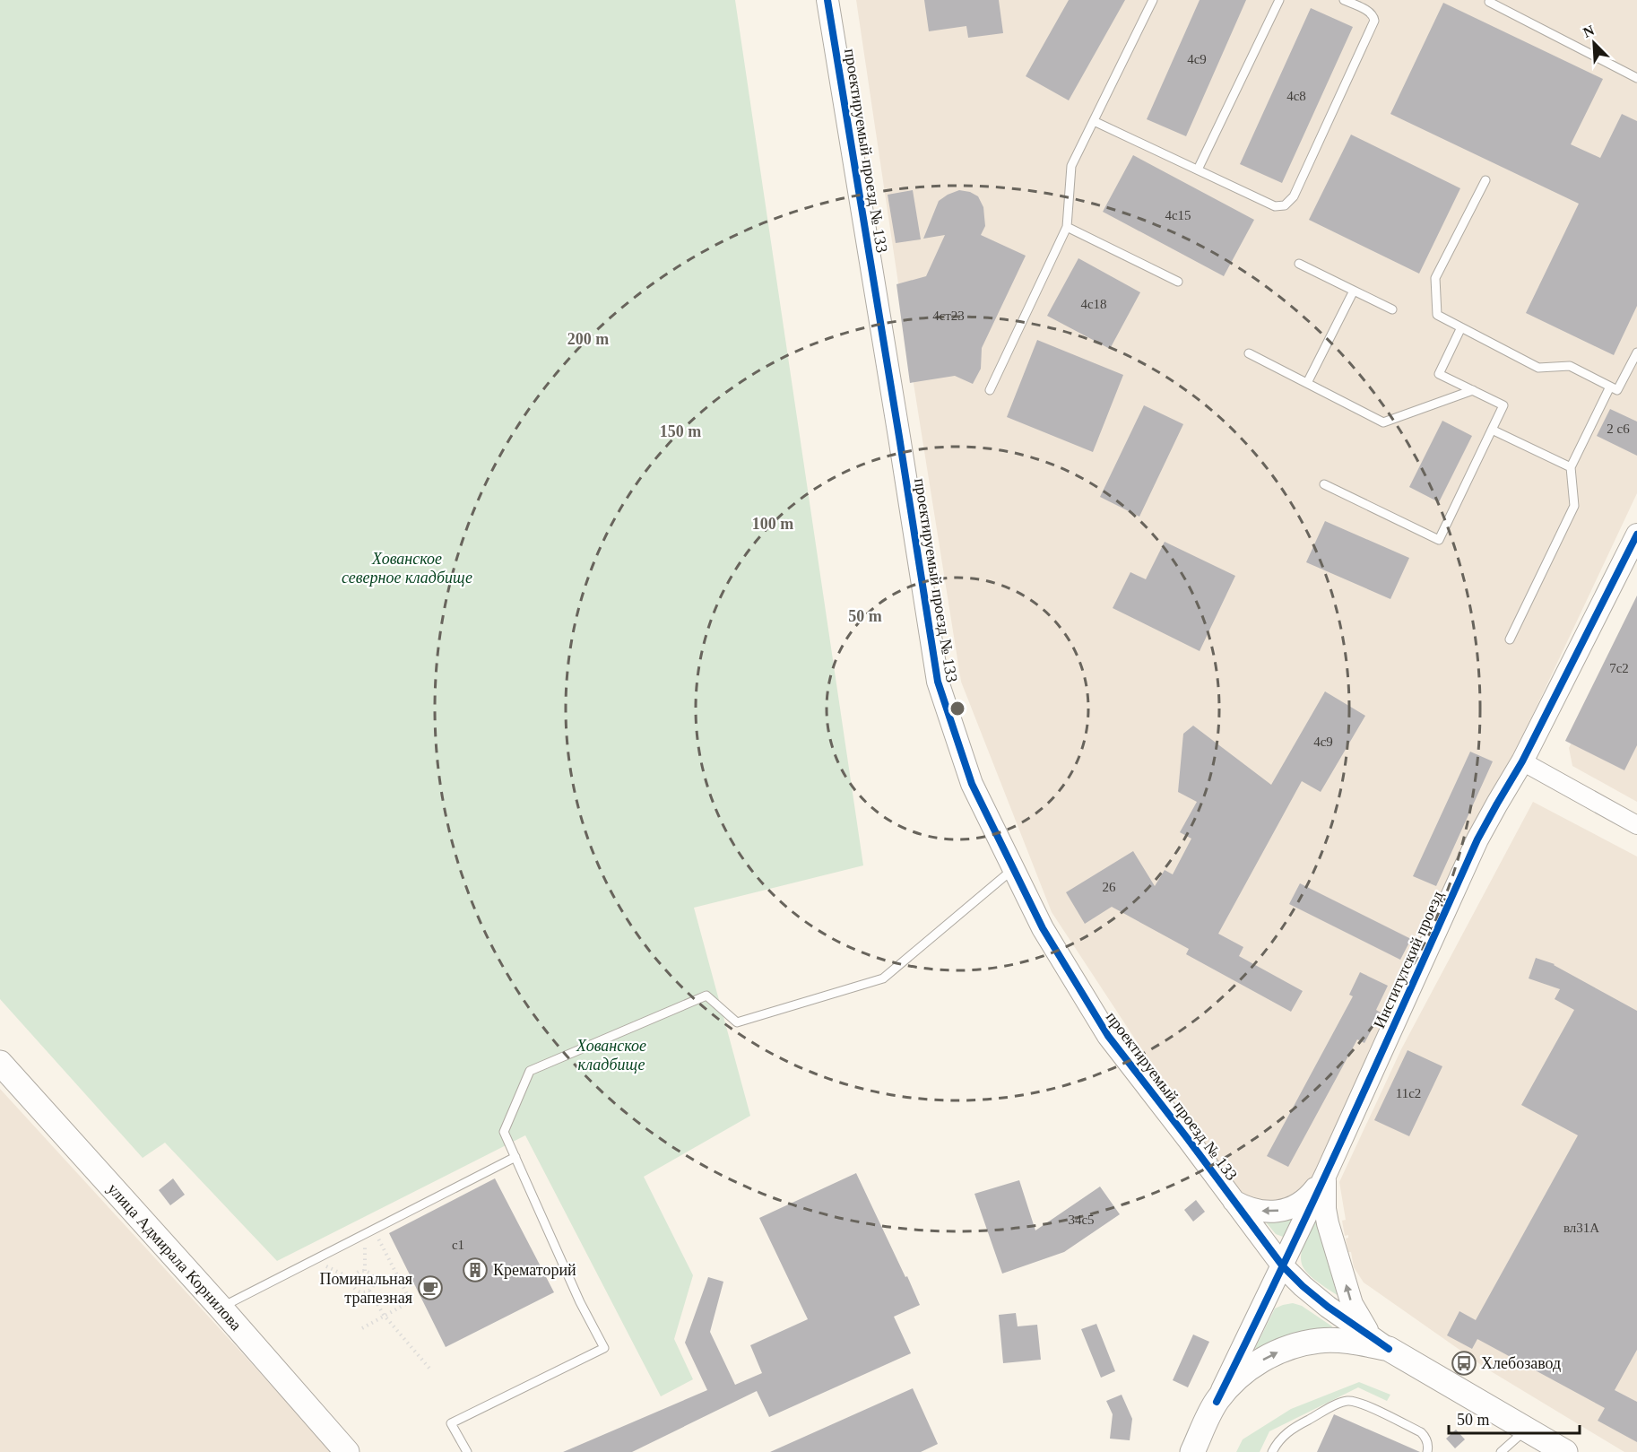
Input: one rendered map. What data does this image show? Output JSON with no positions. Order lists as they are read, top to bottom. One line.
{"streets":{"main road":["улица Адмирала Корнилова"],"street":["проектируемый проезд № 133","Институтский проезд"]},"crossings":[["проектируемый проезд № 133","Институтский проезд"]],"parks":["Хованское северное кладбище","Хованское кладбище"],"places":{"building":["Крематорий"],"cafe":["Поминальная трапезная"],"bus stop":["Хлебозавод"]},"house_numbers":["4с9","4с8","4с15","4с18","4ст23","2 с6","7с2","4с9","26","11с2","34с5","вл31А","с1"],"scale_bar":"50 m","north":"top left","rings":["200 m","150 m","100 m","50 m"]}
